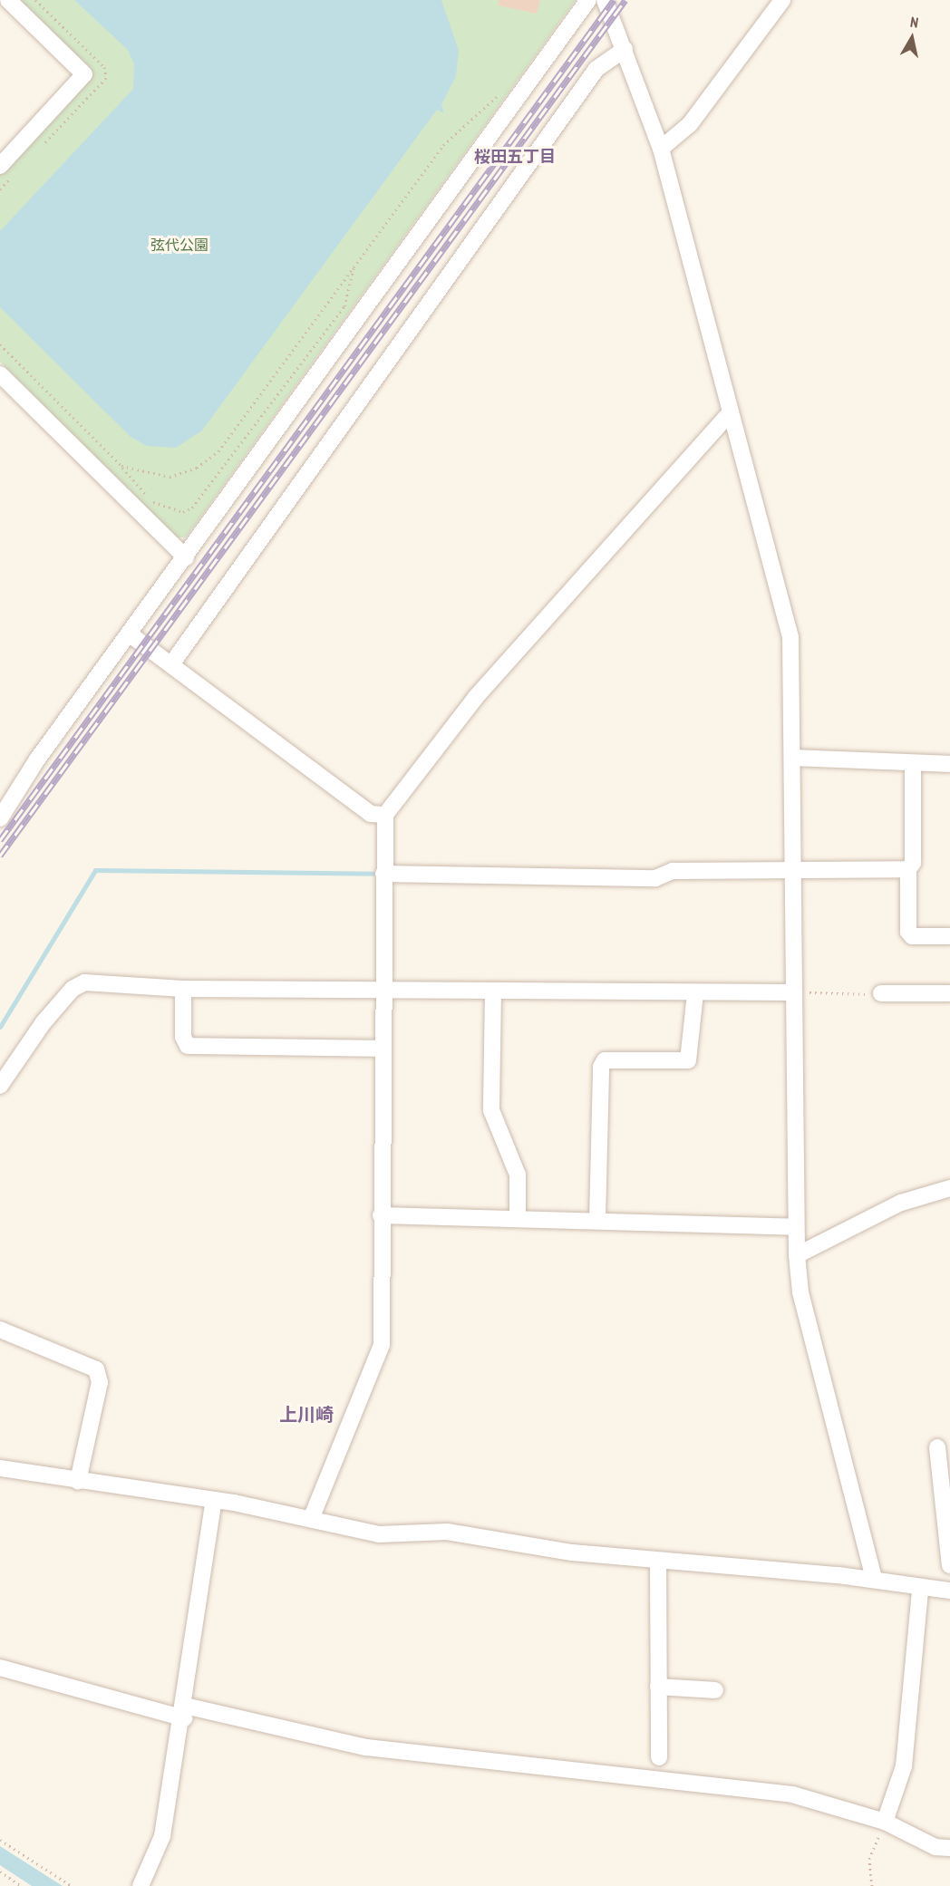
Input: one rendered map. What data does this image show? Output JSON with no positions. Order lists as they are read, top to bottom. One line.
{"districts":["桜田五丁目","上川崎"],"parks":["弦代公園"],"north":"top"}
